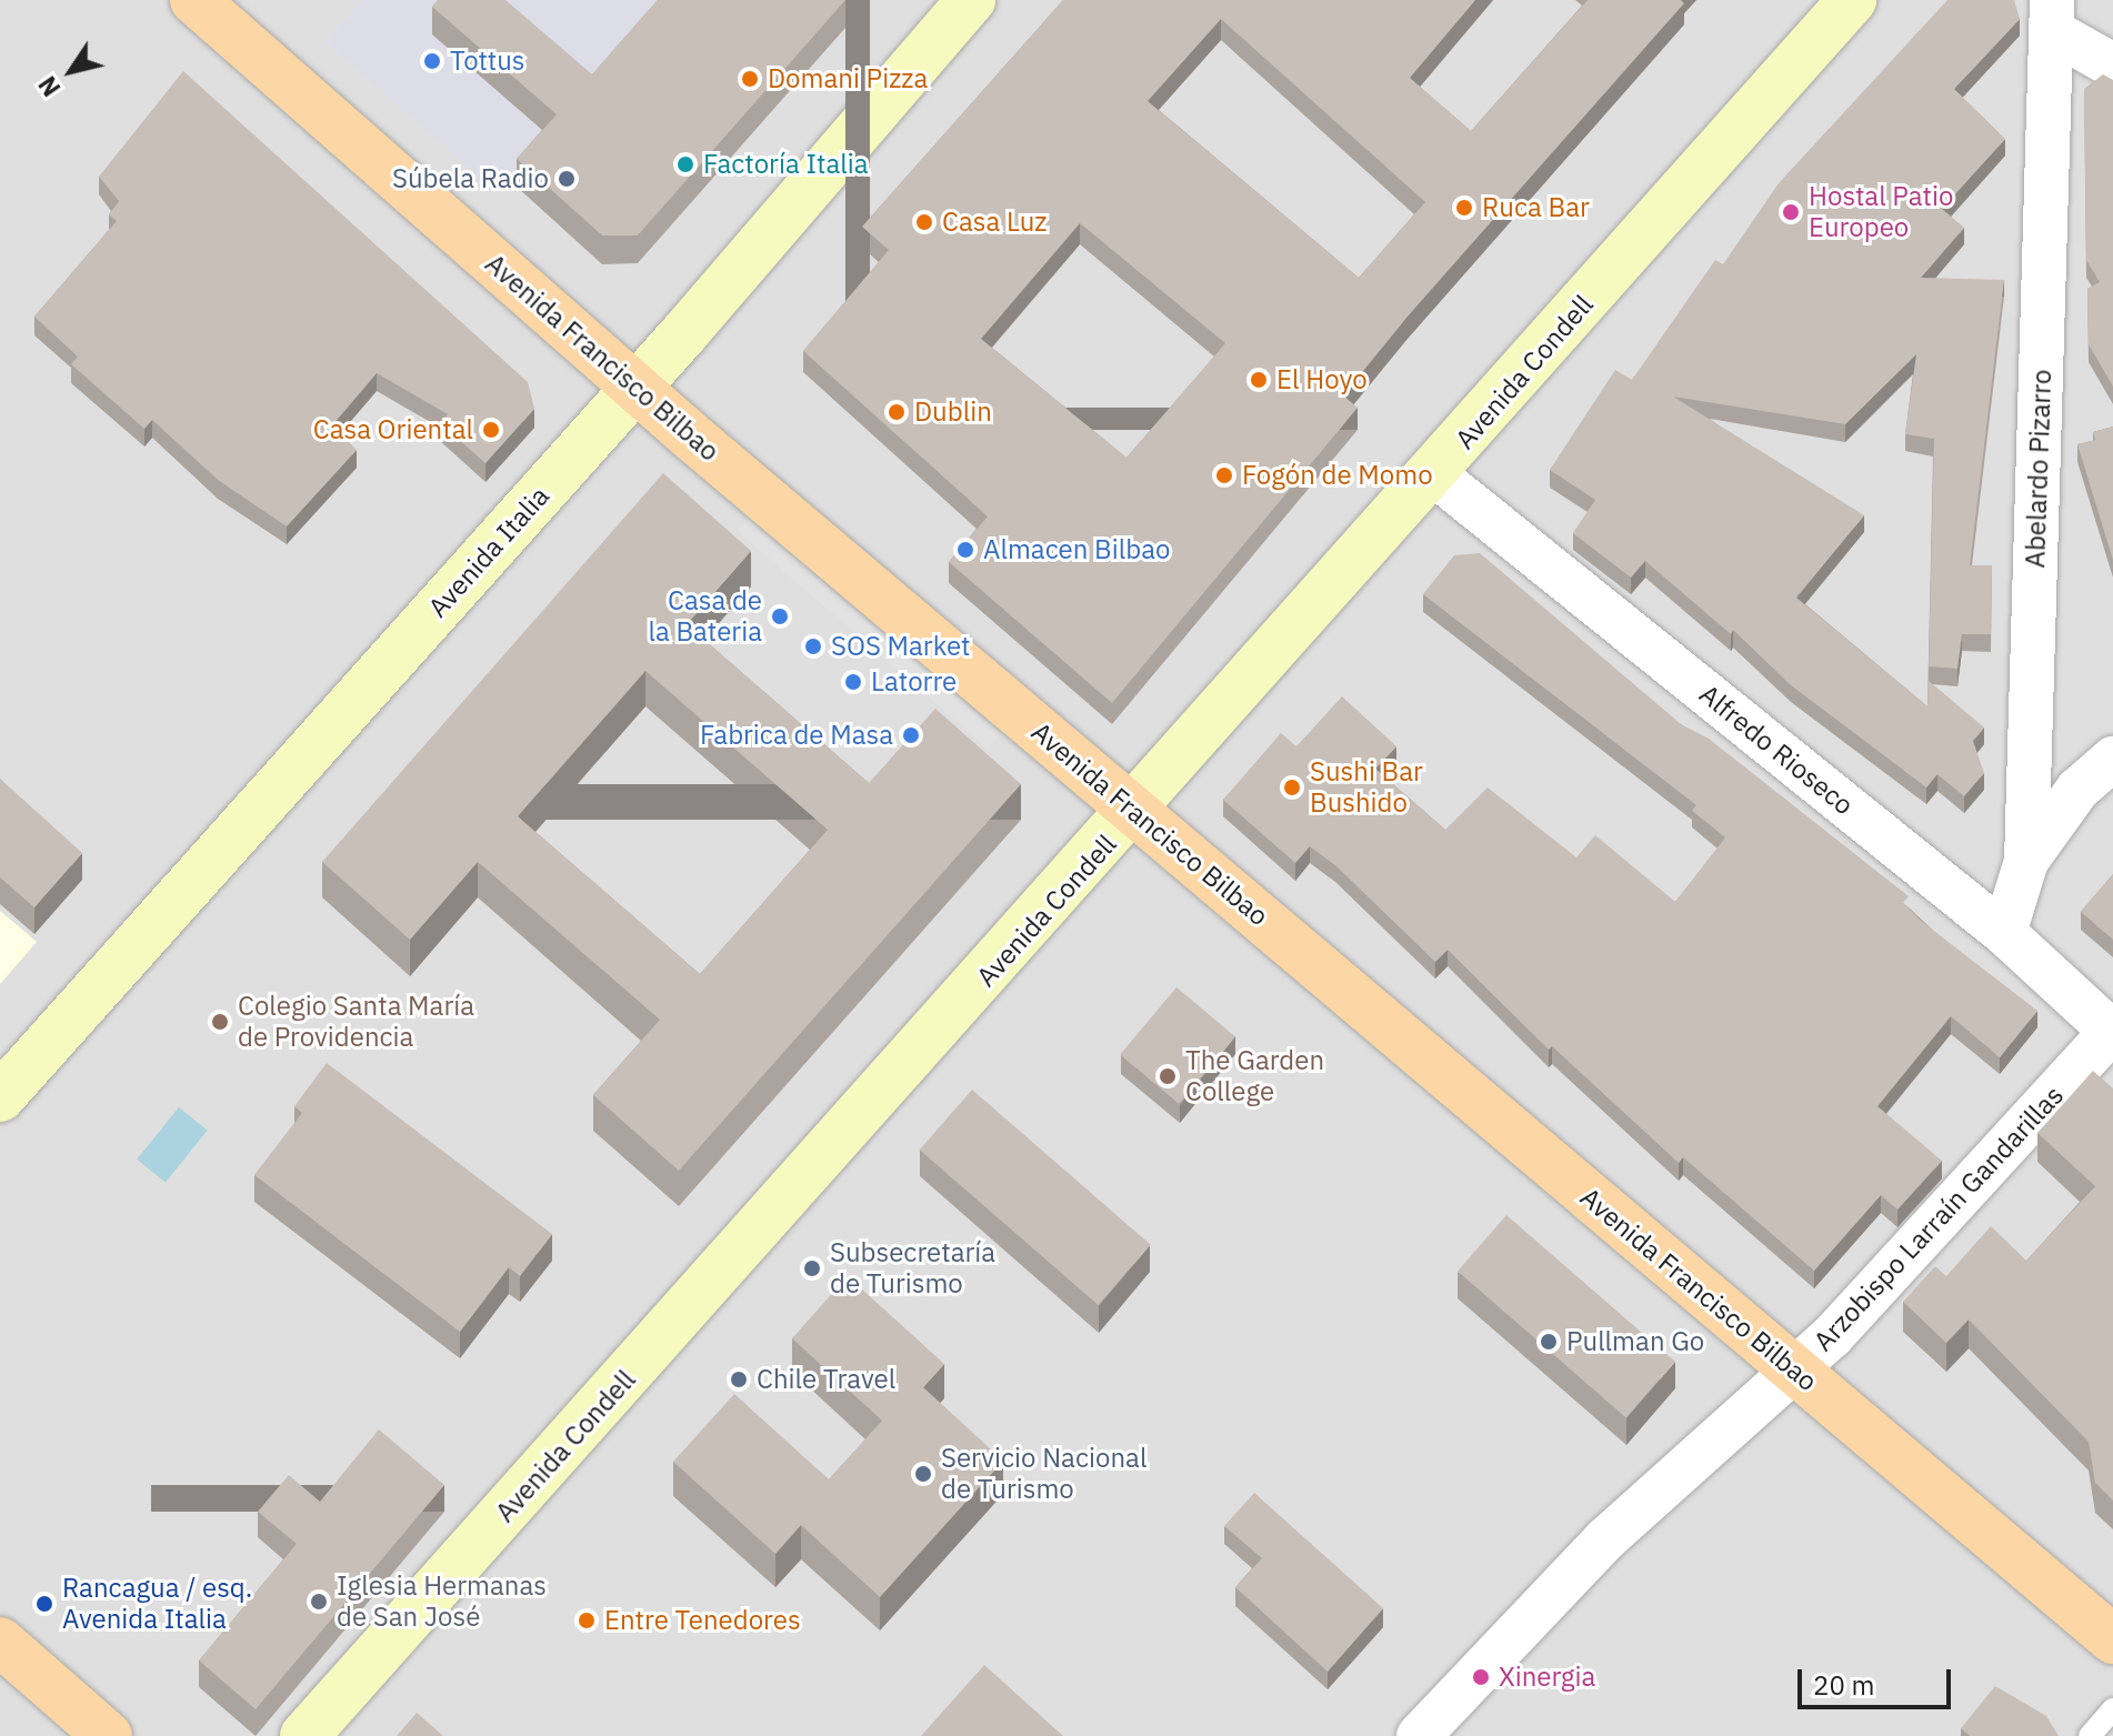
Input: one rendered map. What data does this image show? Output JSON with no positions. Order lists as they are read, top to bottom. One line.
{"streets":{"main road":["Avenida Francisco Bilbao"],"street":["Avenida Condell","Abelardo Pizarro","Avenida Italia","Alfredo Rioseco","Arzobispo Larraín Gandarillas"]},"crossings":[["Avenida Francisco Bilbao","Avenida Condell"],["Avenida Francisco Bilbao","Avenida Italia"],["Avenida Francisco Bilbao","Arzobispo Larraín Gandarillas"],["Avenida Condell","Alfredo Rioseco"],["Abelardo Pizarro","Alfredo Rioseco"],["Alfredo Rioseco","Arzobispo Larraín Gandarillas"]],"places":["Tottus","Domani Pizza","Factoría Italia","Súbela Radio","Ruca Bar","Hostal Patio Europeo","Casa Luz","El Hoyo","Dublin","Casa Oriental","Fogón de Momo","Almacen Bilbao","Casa de la Bateria","SOS Market","Latorre","Fabrica de Masa","Sushi Bar Bushido","Colegio Santa María de Providencia","The Garden College","Subsecretaría de Turismo","Pullman Go","Chile Travel","Servicio Nacional de Turismo","Iglesia Hermanas de San José","Rancagua / esq. Avenida Italia","Entre Tenedores","Xinergia"],"scale_bar":"20 m","north":"bottom left"}
